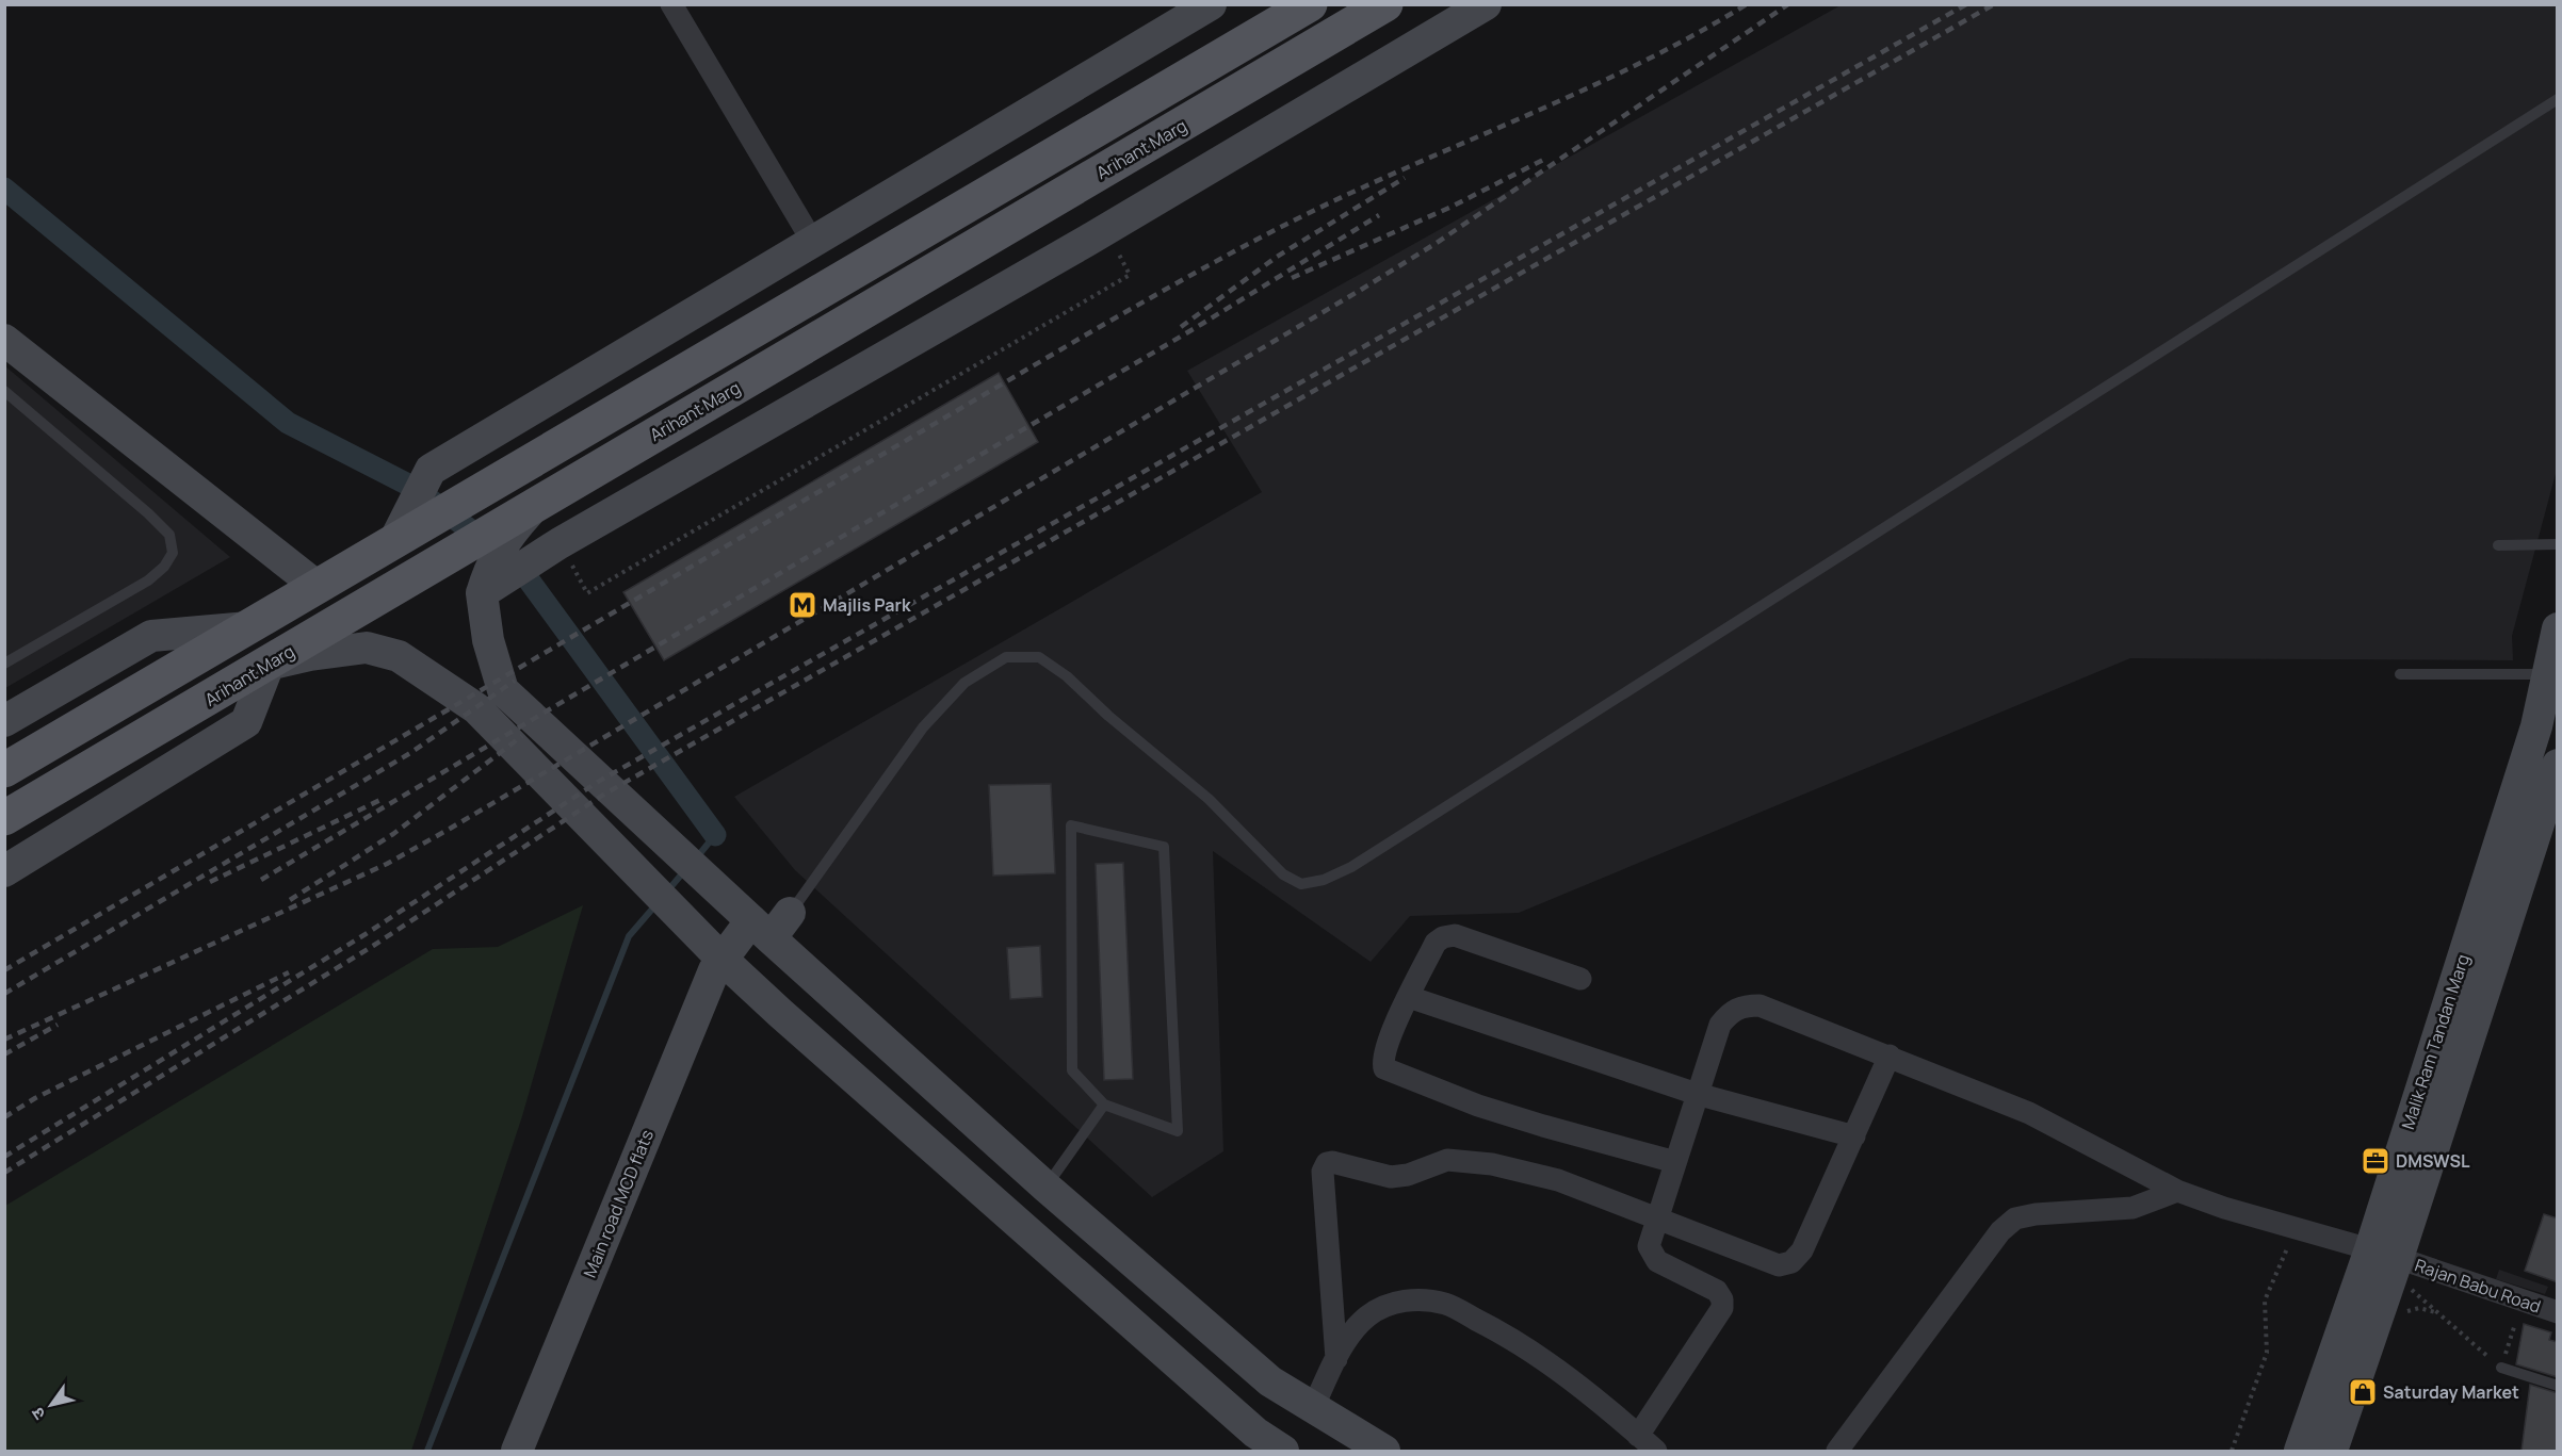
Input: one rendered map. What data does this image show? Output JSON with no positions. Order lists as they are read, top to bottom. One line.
{"streets":{"main road":["Arihant Marg"],"street":["Malik Ram Tandan Marg","Main road MCD flats","Rajan Babu Road"]},"crossings":[["Malik Ram Tandan Marg","Rajan Babu Road"]],"places":{"metro station":["Majlis Park"],"office":["DMSWSL"],"shop":["Saturday Market"]},"north":"bottom left"}
